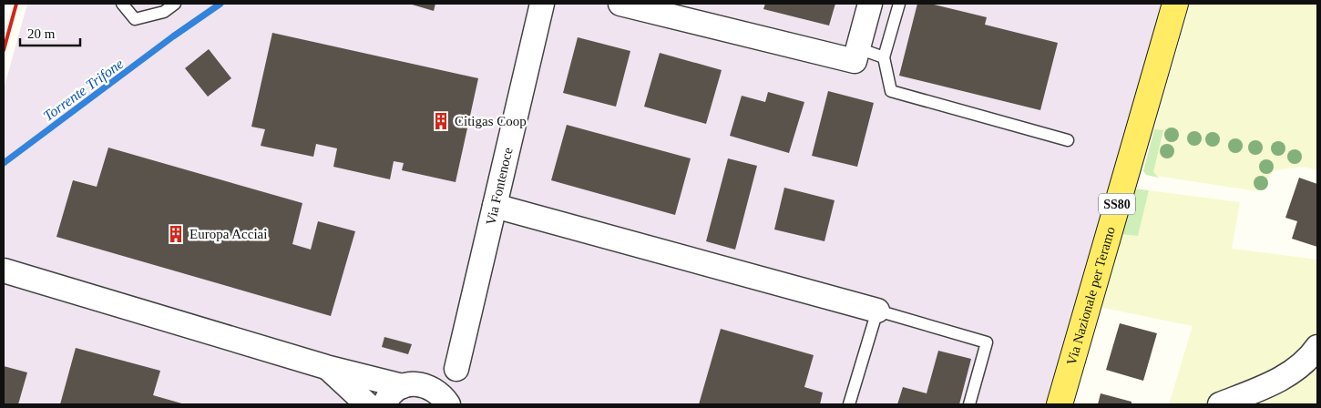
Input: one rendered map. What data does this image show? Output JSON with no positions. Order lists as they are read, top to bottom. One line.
{"streets":{"main road":["SS80","Via Nazionale per Teramo"],"street":["Via Fontenoce"]},"water":["Torrente Trifone"],"places":{"building":["Citigas Coop","Europa Acciai"]},"scale_bar":"20 m"}
